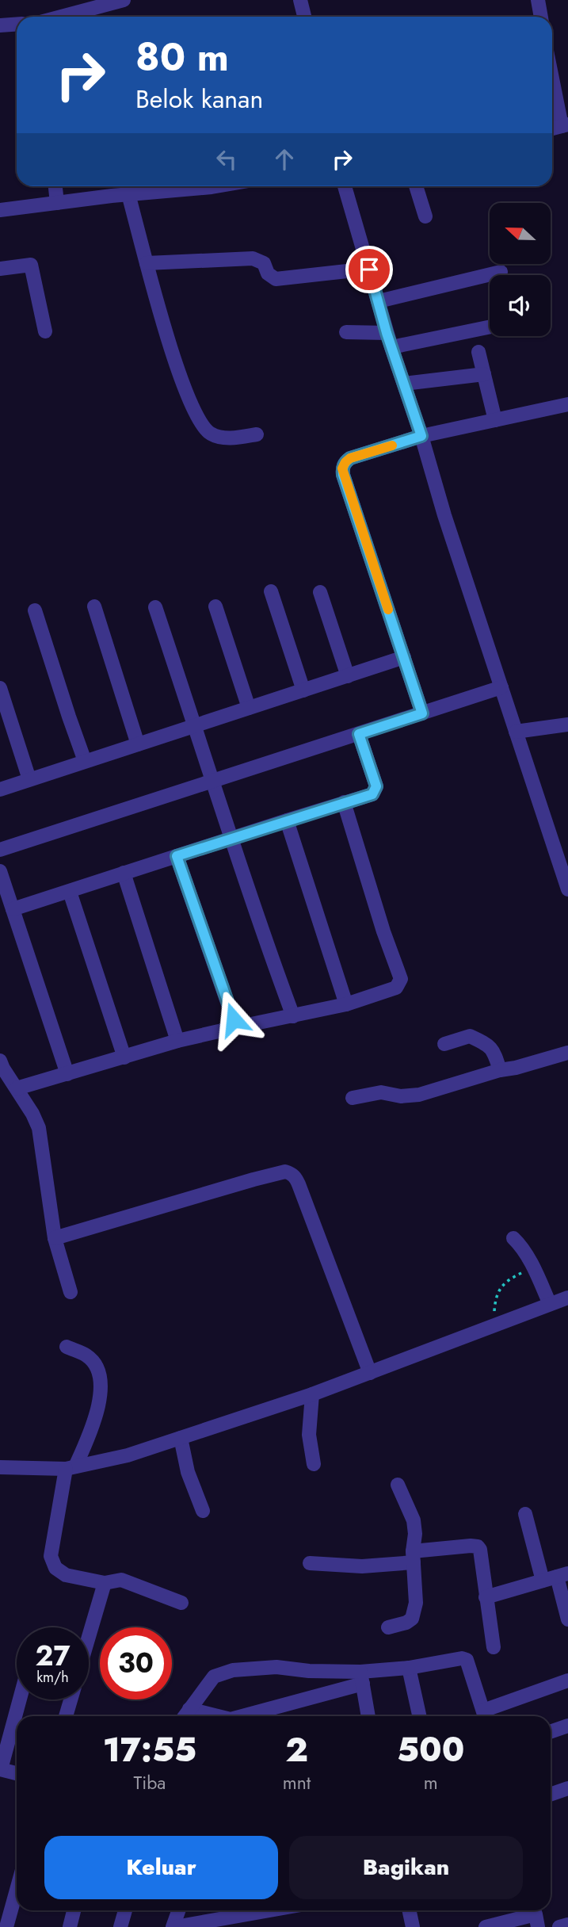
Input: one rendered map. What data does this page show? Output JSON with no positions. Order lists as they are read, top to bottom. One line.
{"north":"left","page":{"turn":["80 m","Belok kanan"],"speed":"27 km/h","limit":"30","eta":["17:55","Tiba","2","mnt","500","m"],"buttons":["Keluar","Bagikan"]}}
